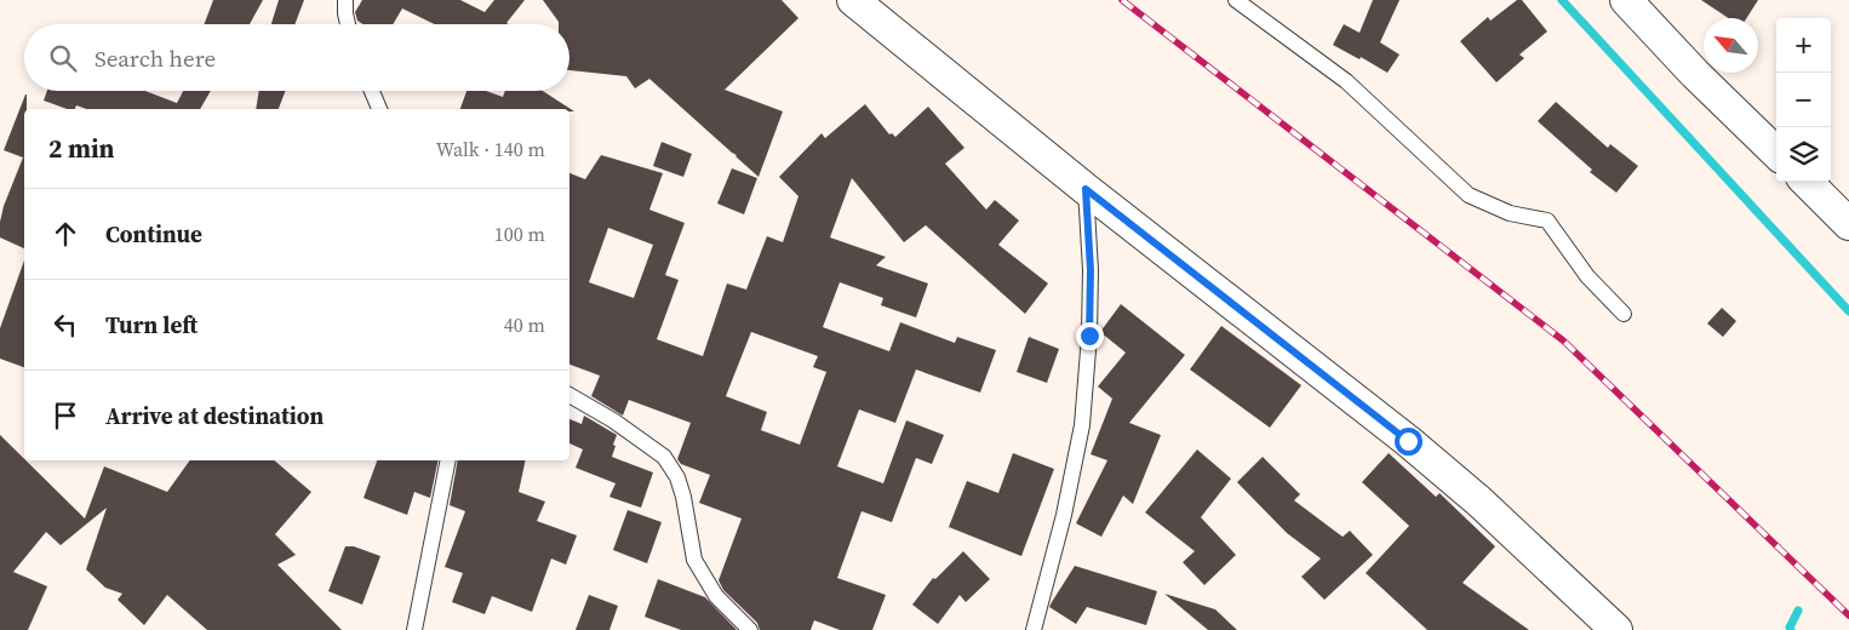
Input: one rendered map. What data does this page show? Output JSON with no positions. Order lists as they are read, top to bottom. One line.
{"north":"top left","page":{"map_buttons":["+","−"],"search":"Search here","heading":["2 min","Walk · 140 m"],"list":[["Continue","100 m"],["Turn left","40 m"],"Arrive at destination"]}}
